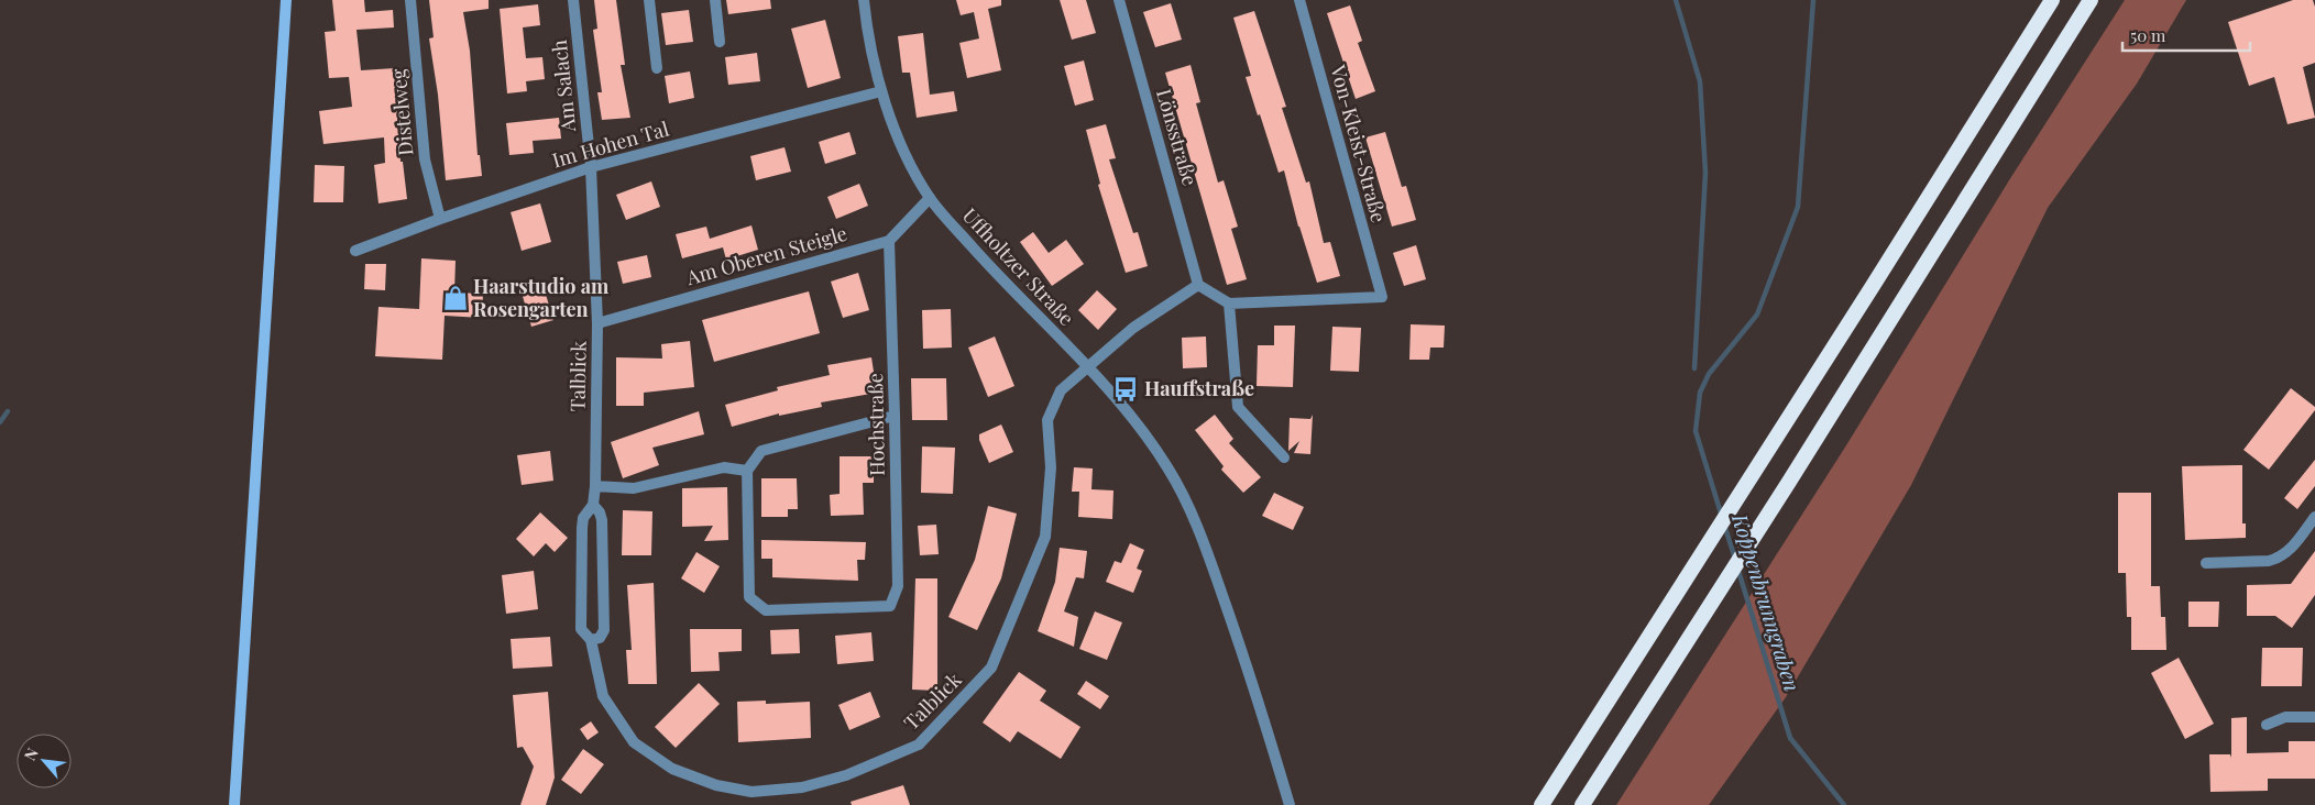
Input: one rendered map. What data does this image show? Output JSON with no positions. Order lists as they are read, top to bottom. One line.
{"streets":{"street":["Am Salach","Distelweg","Lönsstraße","Von-Kleist-Straße","Im Hohen Tal","Am Oberen Steigle","Uffholtzer Straße","Talblick","Hochstraße"]},"crossings":[["Am Salach","Im Hohen Tal"],["Am Salach","Talblick"],["Distelweg","Im Hohen Tal"],["Im Hohen Tal","Uffholtzer Straße"],["Im Hohen Tal","Talblick"],["Am Oberen Steigle","Uffholtzer Straße"],["Am Oberen Steigle","Talblick"],["Am Oberen Steigle","Hochstraße"],["Uffholtzer Straße","Talblick"]],"water":["Koppenbrunngraben"],"places":{"shop":["Haarstudio am Rosengarten"],"bus stop":["Hauffstraße"]},"scale_bar":"50 m","north":"top left"}
